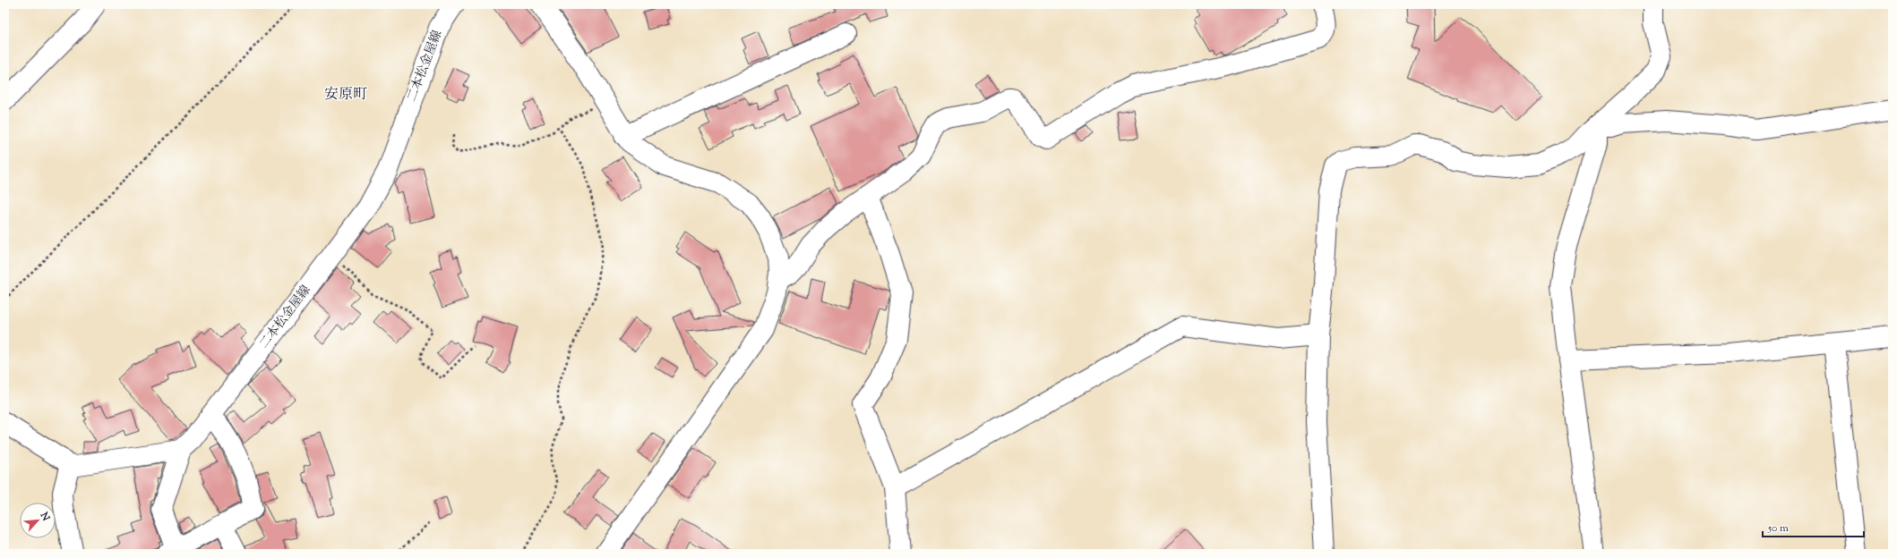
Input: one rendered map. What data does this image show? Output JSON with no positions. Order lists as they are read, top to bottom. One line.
{"streets":{"street":["二本松金屋線"]},"districts":["安原町"],"scale_bar":"50 m","north":"top right"}
